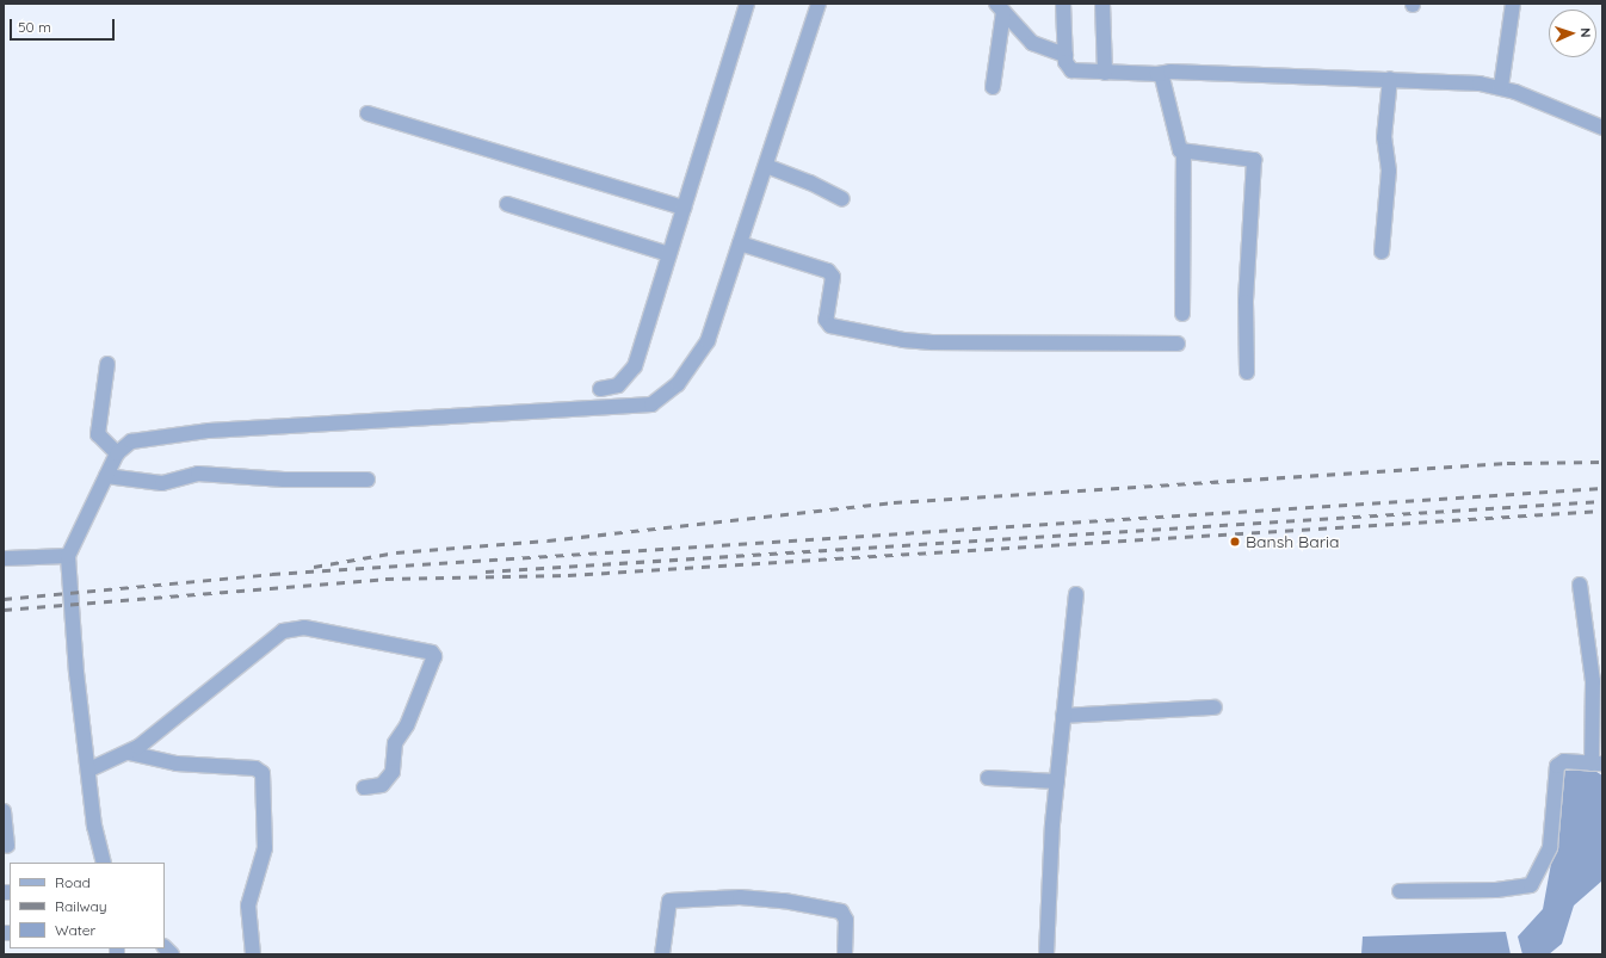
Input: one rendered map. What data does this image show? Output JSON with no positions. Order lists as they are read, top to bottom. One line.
{"places":["Bansh Baria"],"legend":["Road","Railway","Water"],"scale_bar":"50 m","north":"right"}
